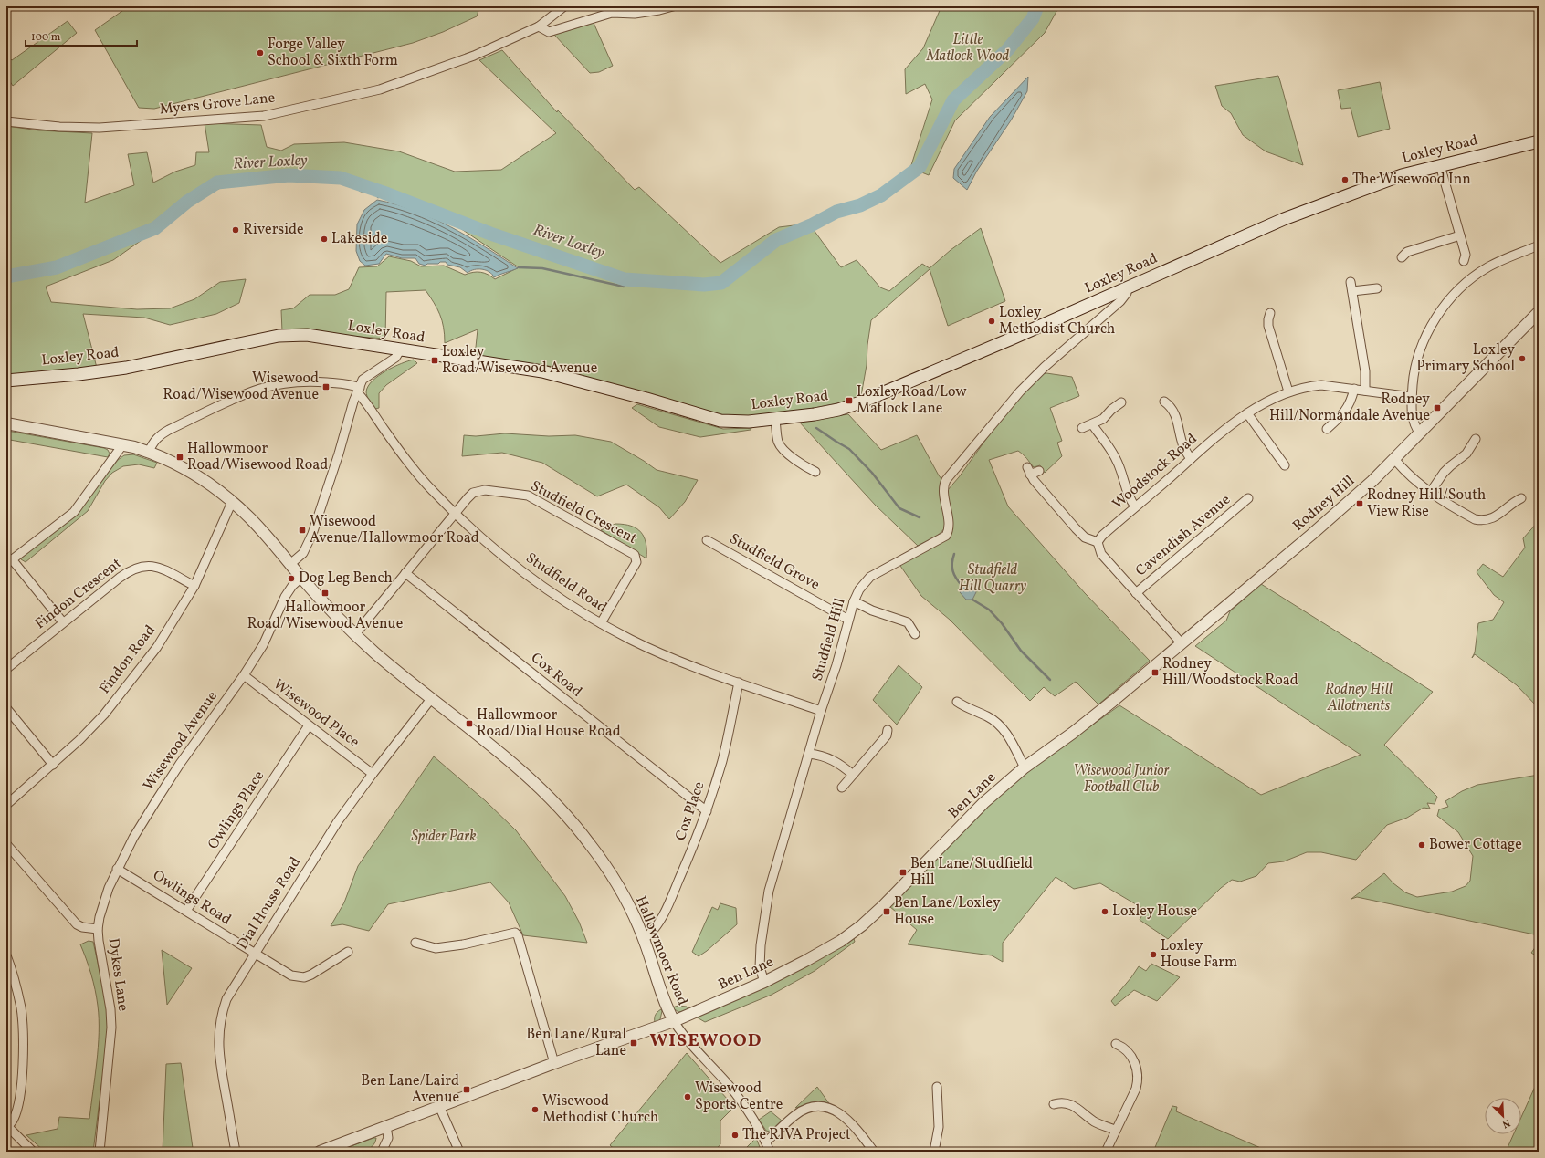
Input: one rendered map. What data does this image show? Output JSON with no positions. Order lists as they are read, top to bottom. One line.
{"streets":{"main road":["Loxley Road"],"street":["Myers Grove Lane","Woodstock Road","Rodney Hill","Studfield Crescent","Cavendish Avenue","Studfield Grove","Studfield Road","Findon Crescent","Studfield Hill","Findon Road","Cox Road","Wisewood Place","Wisewood Avenue","Ben Lane","Owlings Place","Cox Place","Owlings Road","Dial House Road","Hallowmoor Road","Dykes Lane"]},"crossings":[["Loxley Road","Studfield Hill"],["Rodney Hill","Ben Lane"],["Studfield Crescent","Studfield Road"],["Studfield Crescent","Cox Road"],["Studfield Crescent","Hallowmoor Road"],["Studfield Grove","Studfield Hill"],["Studfield Road","Studfield Hill"],["Studfield Road","Cox Place"],["Findon Crescent","Findon Road"],["Studfield Hill","Ben Lane"],["Findon Road","Hallowmoor Road"],["Cox Road","Cox Place"],["Wisewood Place","Wisewood Avenue"],["Wisewood Place","Owlings Place"],["Wisewood Place","Dial House Road"],["Wisewood Avenue","Owlings Road"],["Wisewood Avenue","Hallowmoor Road"],["Wisewood Avenue","Dykes Lane"],["Ben Lane","Hallowmoor Road"],["Owlings Place","Owlings Road"],["Cox Place","Hallowmoor Road"],["Owlings Road","Dial House Road"],["Dial House Road","Hallowmoor Road"]],"districts":["WISEWOOD"],"water":["River Loxley"],"parks":["Little Matlock Wood","Studfield Hill Quarry","Rodney Hill Allotments","Wisewood Junior Football Club","Spider Park"],"places":{"other":["Forge Valley School & Sixth Form","The Wisewood Inn","Riverside","Lakeside","Loxley Methodist Church","Loxley Primary School","Dog Leg Bench","Bower Cottage","Loxley House","Loxley House Farm","Wisewood Sports Centre","Wisewood Methodist Church","The RIVA Project"],"transit":["Loxley Road/Wisewood Avenue","Wisewood Road/Wisewood Avenue","Loxley Road/Low Matlock Lane","Rodney Hill/Normandale Avenue","Hallowmoor Road/Wisewood Road","Rodney Hill/South View Rise","Wisewood Avenue/Hallowmoor Road","Hallowmoor Road/Wisewood Avenue","Rodney Hill/Woodstock Road","Hallowmoor Road/Dial House Road","Ben Lane/Studfield Hill","Ben Lane/Loxley House","Ben Lane/Rural Lane","Ben Lane/Laird Avenue"]},"scale_bar":"100 m","north":"bottom right"}
